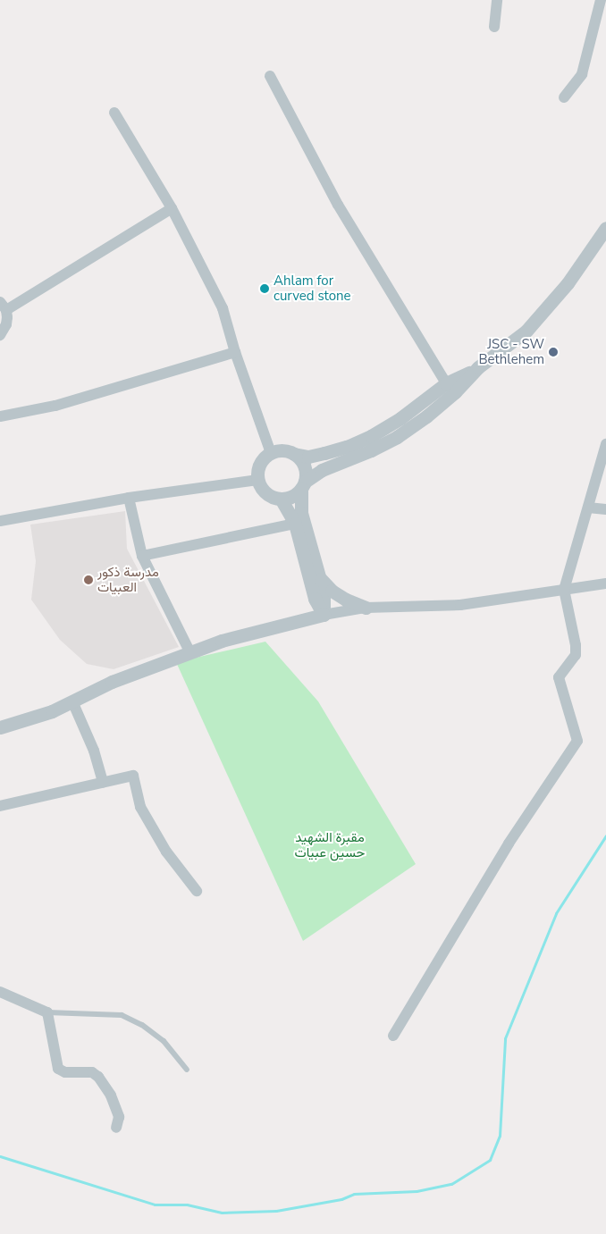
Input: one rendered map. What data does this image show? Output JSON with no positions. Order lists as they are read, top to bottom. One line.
{"parks":["مقبرة الشهيد حسين عبيات"],"places":["Ahlam for curved stone","JSC - SW Bethlehem","مدرسة ذكور العبيات"]}
